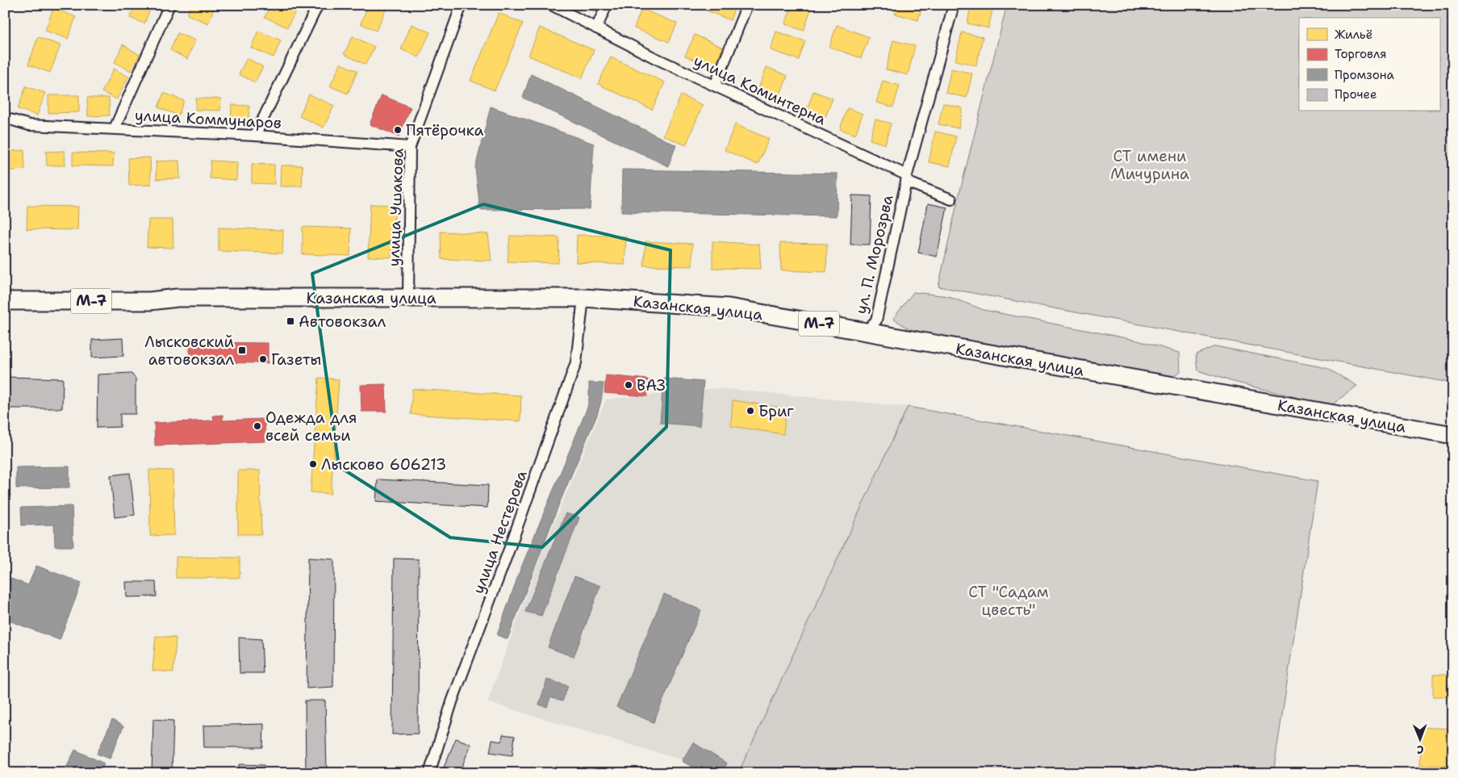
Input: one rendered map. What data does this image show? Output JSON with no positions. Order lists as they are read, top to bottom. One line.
{"streets":{"highway":["Казанская улица","М-7"],"street":["улица Коминтерна","улица Коммунаров","улица Ушакова","ул. П. Морозрва","улица Нестерова"]},"crossings":[["улица Коминтерна","ул. П. Морозрва"],["улица Коммунаров","улица Ушакова"],["улица Ушакова","Казанская улица"],["ул. П. Морозрва","Казанская улица"],["Казанская улица","улица Нестерова"]],"parks":["СТ имени Мичурина","СТ \"Садам цвесть\""],"places":{"other":["Пятёрочка","Газеты","ВАЗ","Бриг","Одежда для всей семьи","Лысково 606213"],"transit":["Автовокзал","Лысковский автовокзал"]},"legend":["Жильё","Торговля","Промзона","Прочее"],"north":"bottom"}
